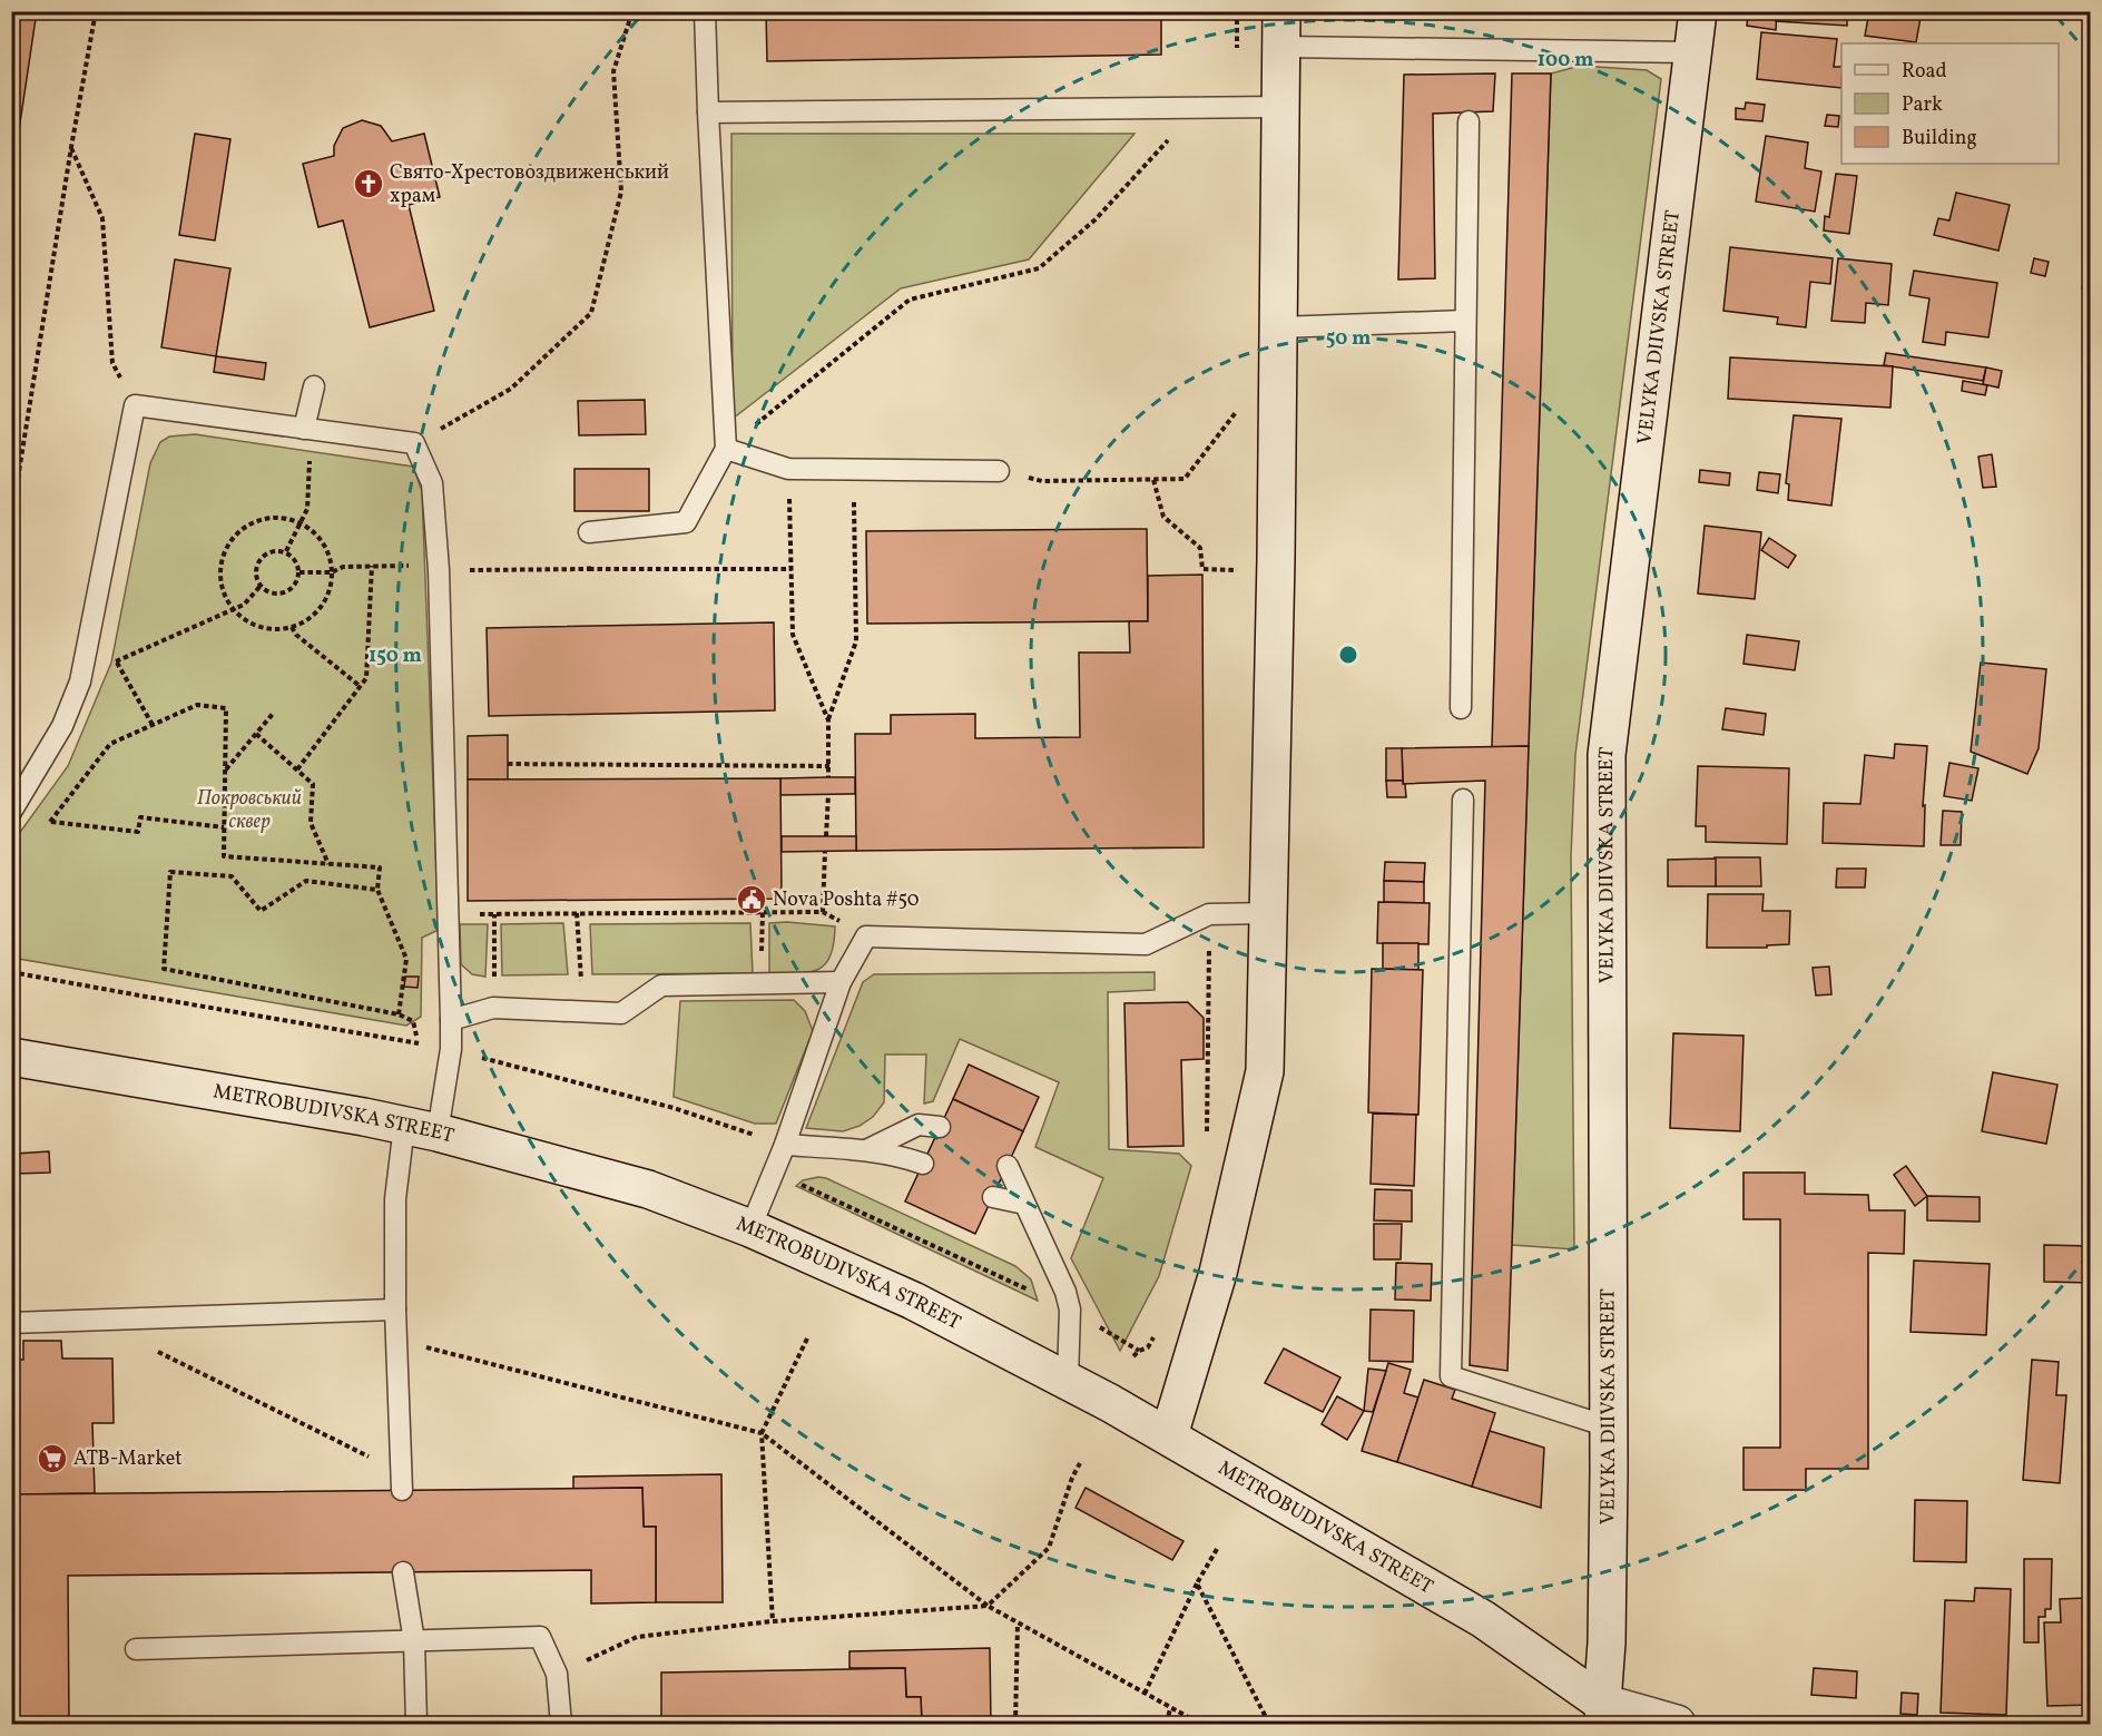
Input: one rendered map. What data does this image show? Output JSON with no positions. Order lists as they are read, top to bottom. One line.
{"streets":{"main road":["VELYKA DIIVSKA STREET","METROBUDIVSKA STREET"]},"crossings":[["VELYKA DIIVSKA STREET","METROBUDIVSKA STREET"]],"parks":["Покровський сквер"],"places":{"church":["Свято-Хрестовоздвиженський храм"],"public building":["Nova Poshta #50"],"supermarket":["ATB-Market"]},"legend":["Road","Park","Building"],"rings":["100 m","50 m","150 m"]}
